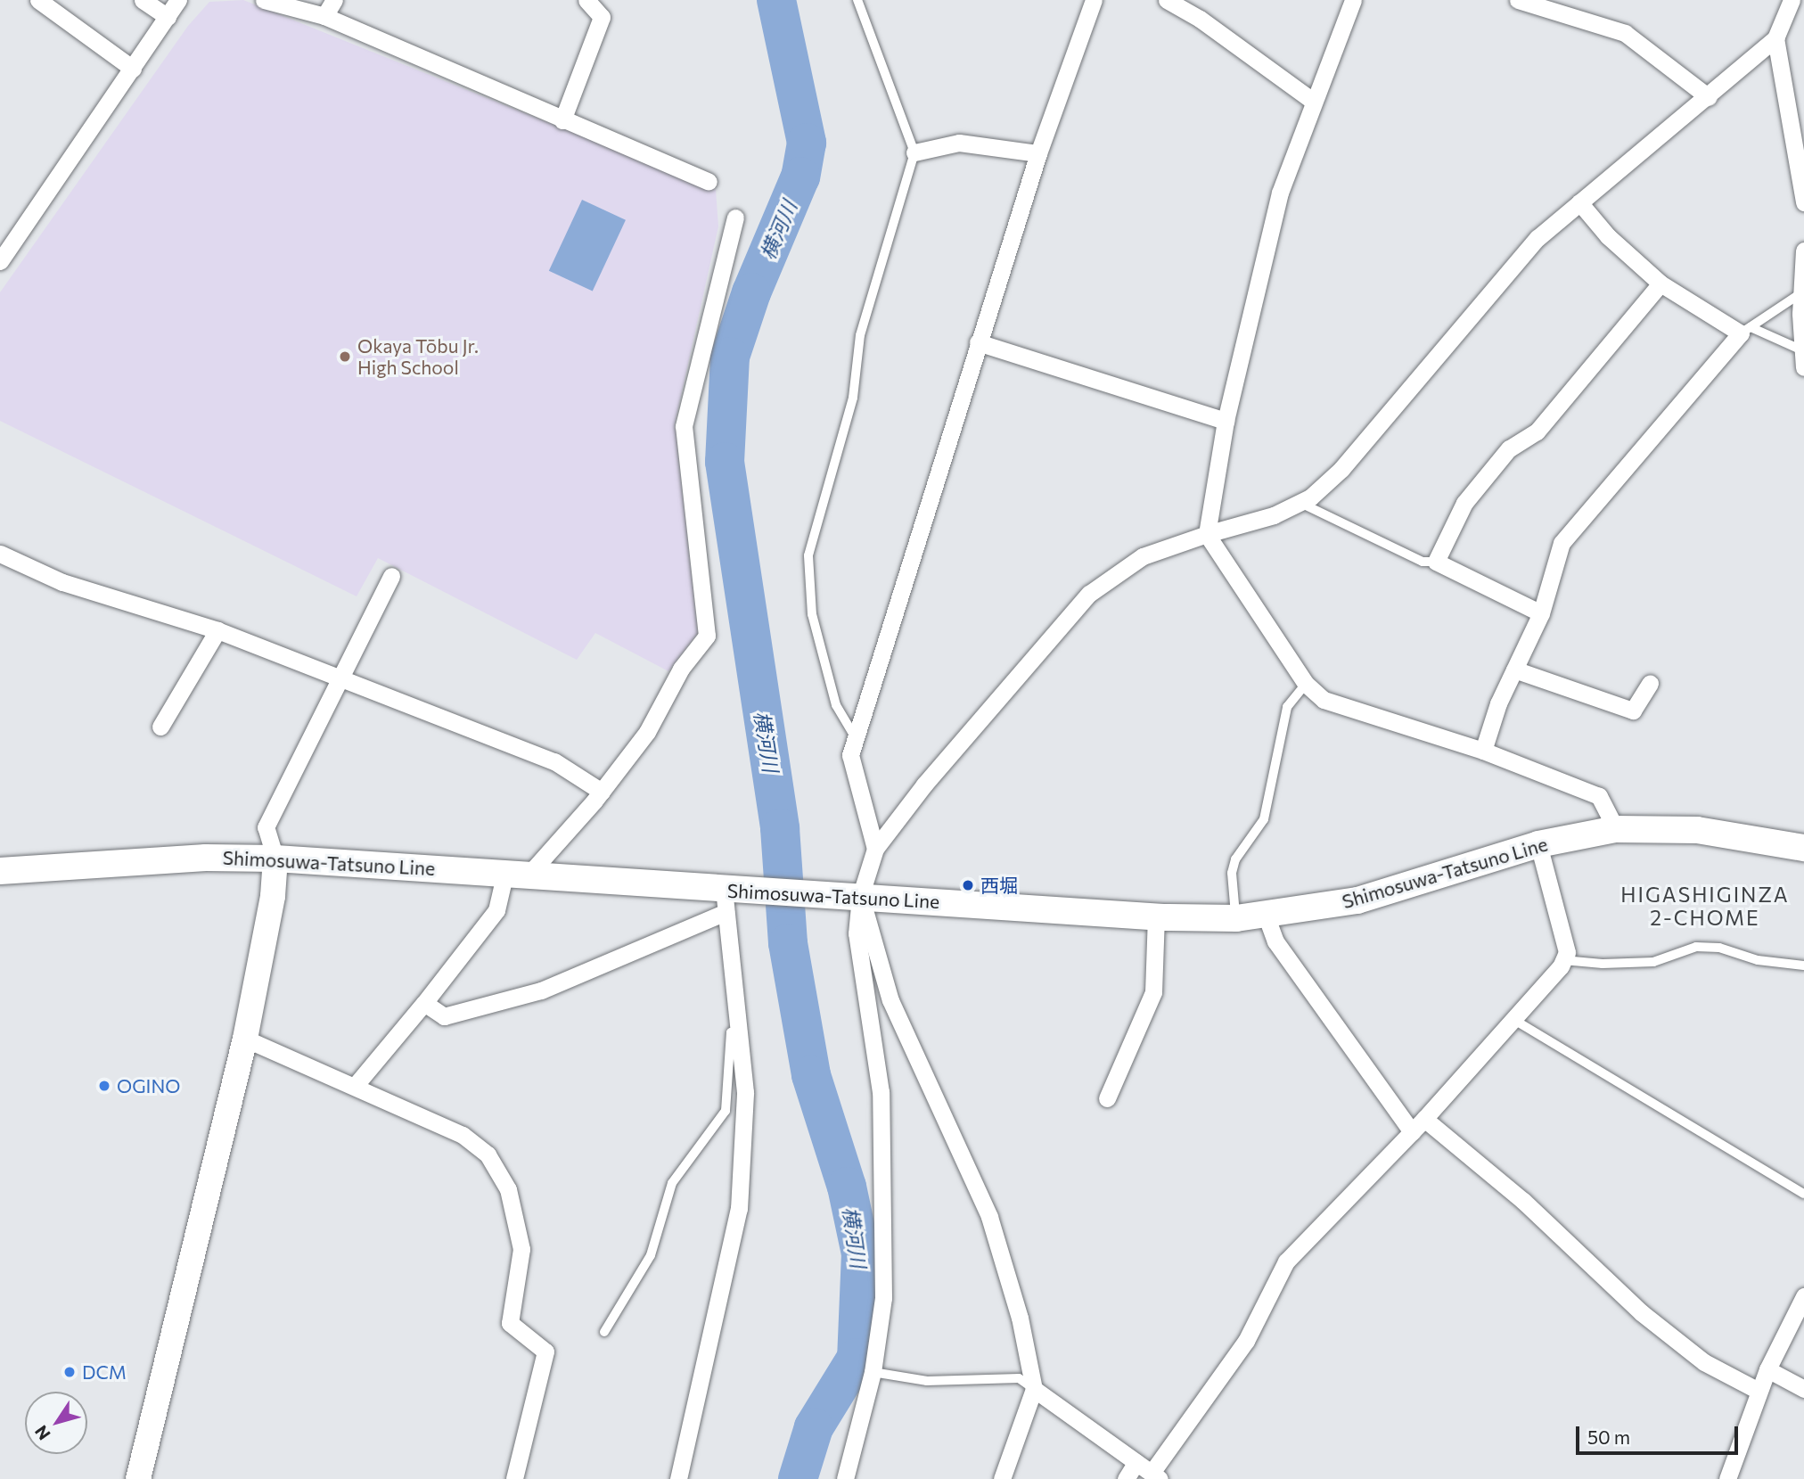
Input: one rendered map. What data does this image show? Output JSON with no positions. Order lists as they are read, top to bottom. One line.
{"streets":{"main road":["Shimosuwa-Tatsuno Line"]},"districts":["HIGASHIGINZA 2-CHOME"],"water":["横河川"],"places":["Okaya Tōbu Jr. High School","西堀","OGINO","DCM"],"scale_bar":"50 m","north":"bottom left"}
